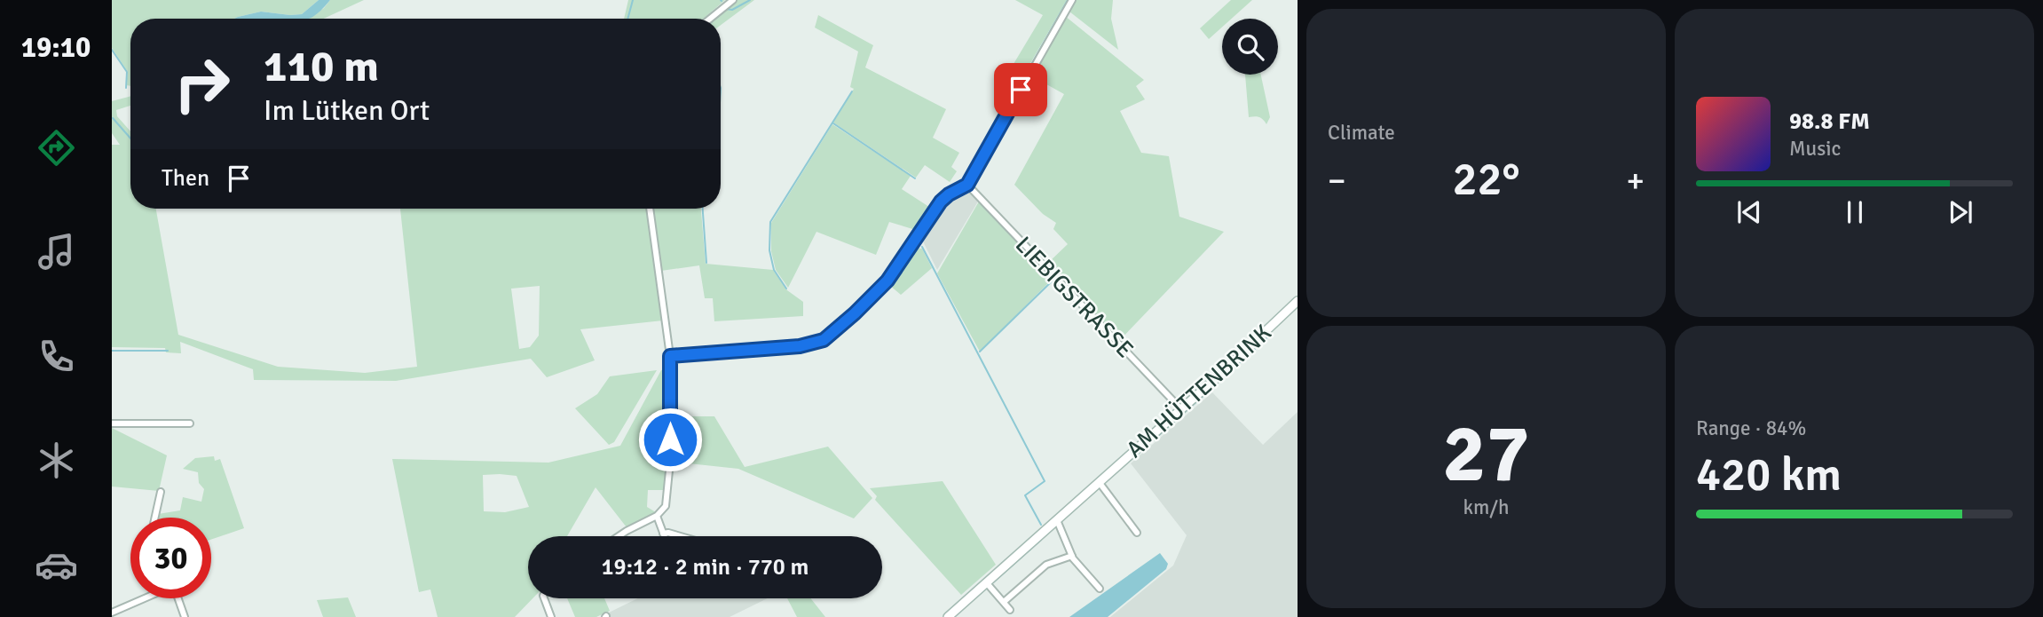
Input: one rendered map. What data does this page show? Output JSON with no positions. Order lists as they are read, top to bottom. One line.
{"streets":{"street":["LIEBIGSTRASSE","AM HÜTTENBRINK"]},"crossings":[["LIEBIGSTRASSE","AM HÜTTENBRINK"]],"page":{"tabs":"19:10","tile":["Climate",["27","km/h"],["Range · 84%","420 km"]],"turn":["110 m","Im Lütken Ort"],"song":["98.8 FM","Music"],"then":"Then","heat":["−","22°","+"],"limit":"30","trip":"19:12 · 2 min · 770 m"}}
